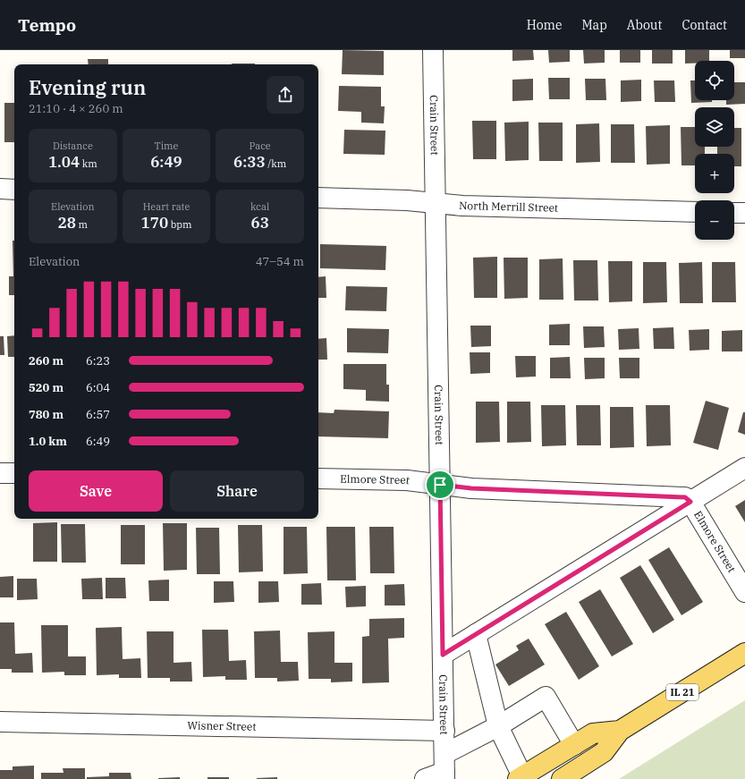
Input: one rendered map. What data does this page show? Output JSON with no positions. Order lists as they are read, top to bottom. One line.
{"streets":{"main road":["IL 21"],"street":["Crain Street","North Merrill Street","Elmore Street","Wisner Street"]},"crossings":[["Crain Street","North Merrill Street"],["Crain Street","Elmore Street"],["Crain Street","Wisner Street"]],"page":{"header":"Tempo","nav":["Home","Map","About","Contact"],"map_buttons":["+","−"],"heading":["Evening run","21:10 · 4 × 260 m"],"stats":[["Distance","1.04 km"],["Time","6:49"],["Pace","6:33 /km"],["Elevation","28 m"],["Heart rate","170 bpm"],["kcal","63"]],"chart":["Elevation","47–54 m"],"list":[{"name":"260 m","note":"6:23"},{"name":"520 m","note":"6:04"},{"name":"780 m","note":"6:57"},{"name":"1.0 km","note":"6:49"}],"buttons":["Save","Share"]}}
